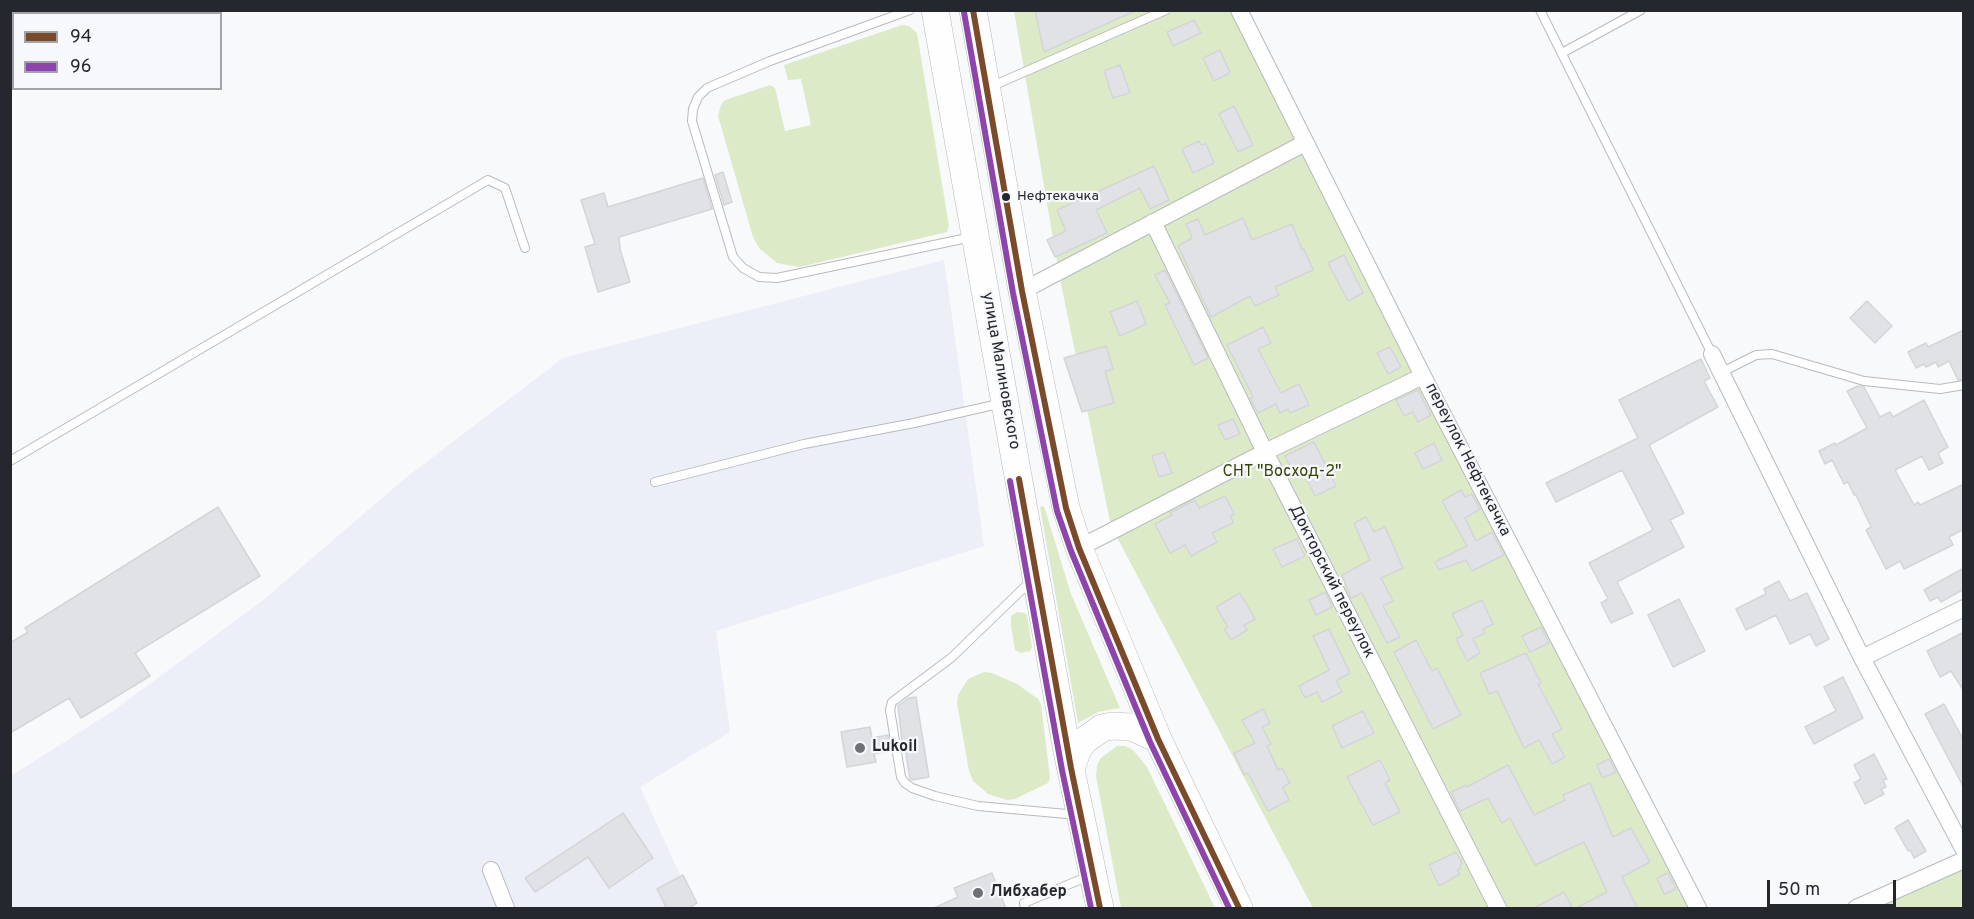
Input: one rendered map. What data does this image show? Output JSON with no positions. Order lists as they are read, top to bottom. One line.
{"streets":{"highway":["улица Малиновского"],"street":["переулок Нефтекачка","Докторский переулок"]},"parks":["СНТ \"Восход-2\""],"places":["Нефтекачка","Lukoil","Либхабер"],"lines":["transit line 94","transit line 96"],"legend":["94","96"],"scale_bar":"50 m"}
